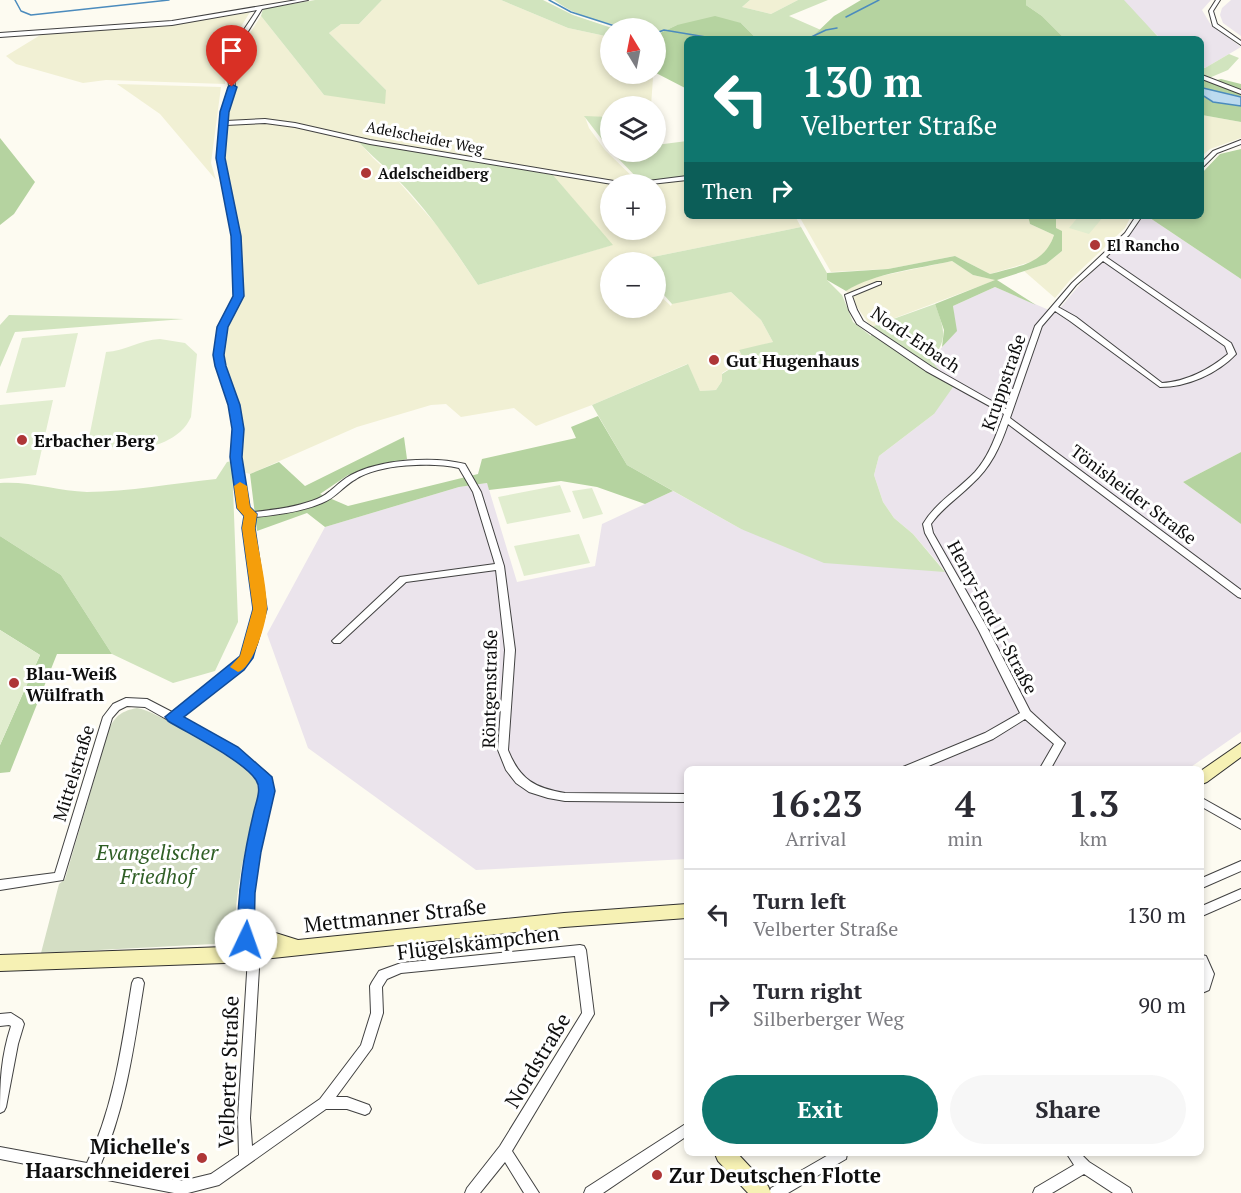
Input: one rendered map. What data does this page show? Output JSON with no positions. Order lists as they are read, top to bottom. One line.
{"streets":{"main road":["Mettmanner Straße"],"street":["Adelscheider Weg","Nord-Erbach","Kruppstraße","Tönisheider Straße","Henry-Ford II-Straße","Röntgenstraße","Mittelstraße","Flügelskämpchen","Nordstraße","Velberter Straße"]},"crossings":[["Nord-Erbach","Kruppstraße"],["Nord-Erbach","Tönisheider Straße"],["Kruppstraße","Tönisheider Straße"],["Kruppstraße","Henry-Ford II-Straße"],["Mittelstraße","Velberter Straße"],["Mettmanner Straße","Velberter Straße"],["Flügelskämpchen","Nordstraße"],["Flügelskämpchen","Velberter Straße"]],"parks":["Evangelischer Friedhof"],"places":["Adelscheidberg","El Rancho","Gut Hugenhaus","Erbacher Berg","Blau-Weiß Wülfrath","Michelle's Haarschneiderei","Zur Deutschen Flotte"],"north":"top","page":{"map_buttons":["+","−"],"turn":["130 m","Velberter Straße"],"then":"Then","eta":["16:23","Arrival","4","min","1.3","km"],"list":[{"name":"Turn left","note":"Velberter Straße","value":"130 m"},{"name":"Turn right","note":"Silberberger Weg","value":"90 m"}],"buttons":["Exit","Share"]}}
